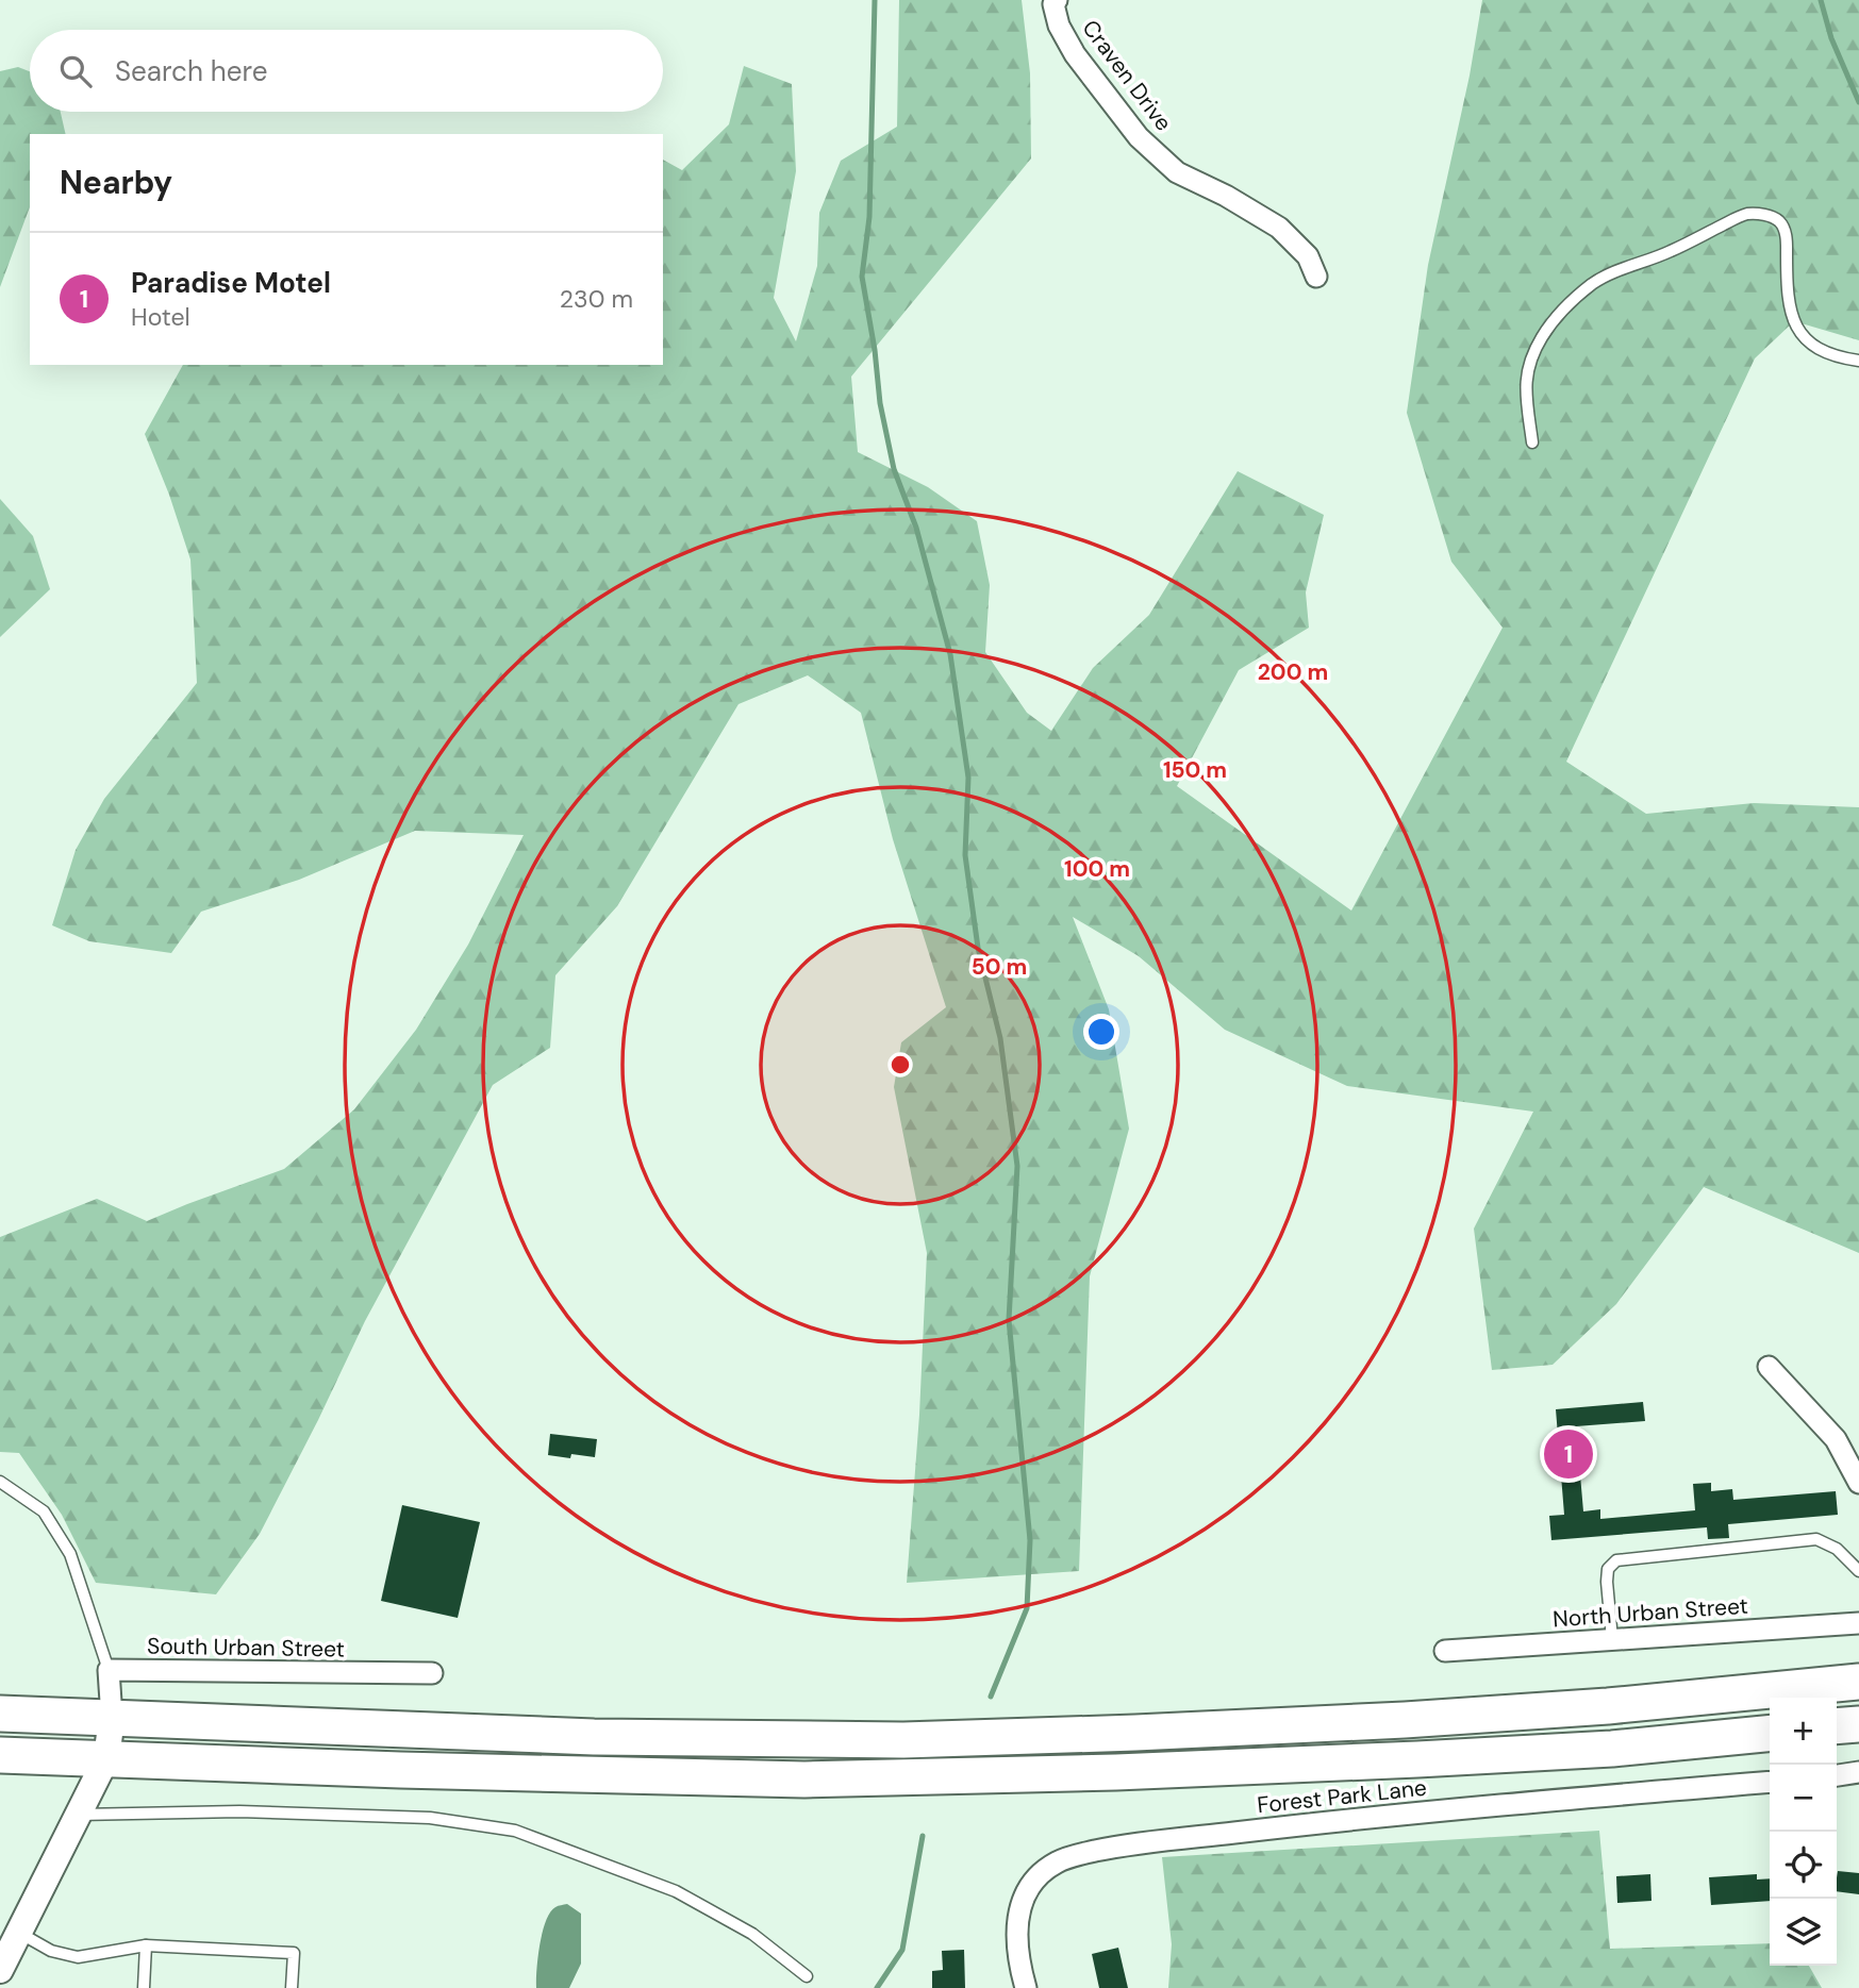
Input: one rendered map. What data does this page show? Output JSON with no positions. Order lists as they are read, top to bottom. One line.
{"streets":{"street":["Craven Drive","North Urban Street","South Urban Street","Forest Park Lane"]},"page":{"search":"Search here","heading":"Nearby","list":[{"mark":"1","name":"Paradise Motel","note":"Hotel","value":"230 m"}],"pins":"1","map_buttons":["+","−"]},"rings":["200 m","150 m","100 m","50 m"]}
